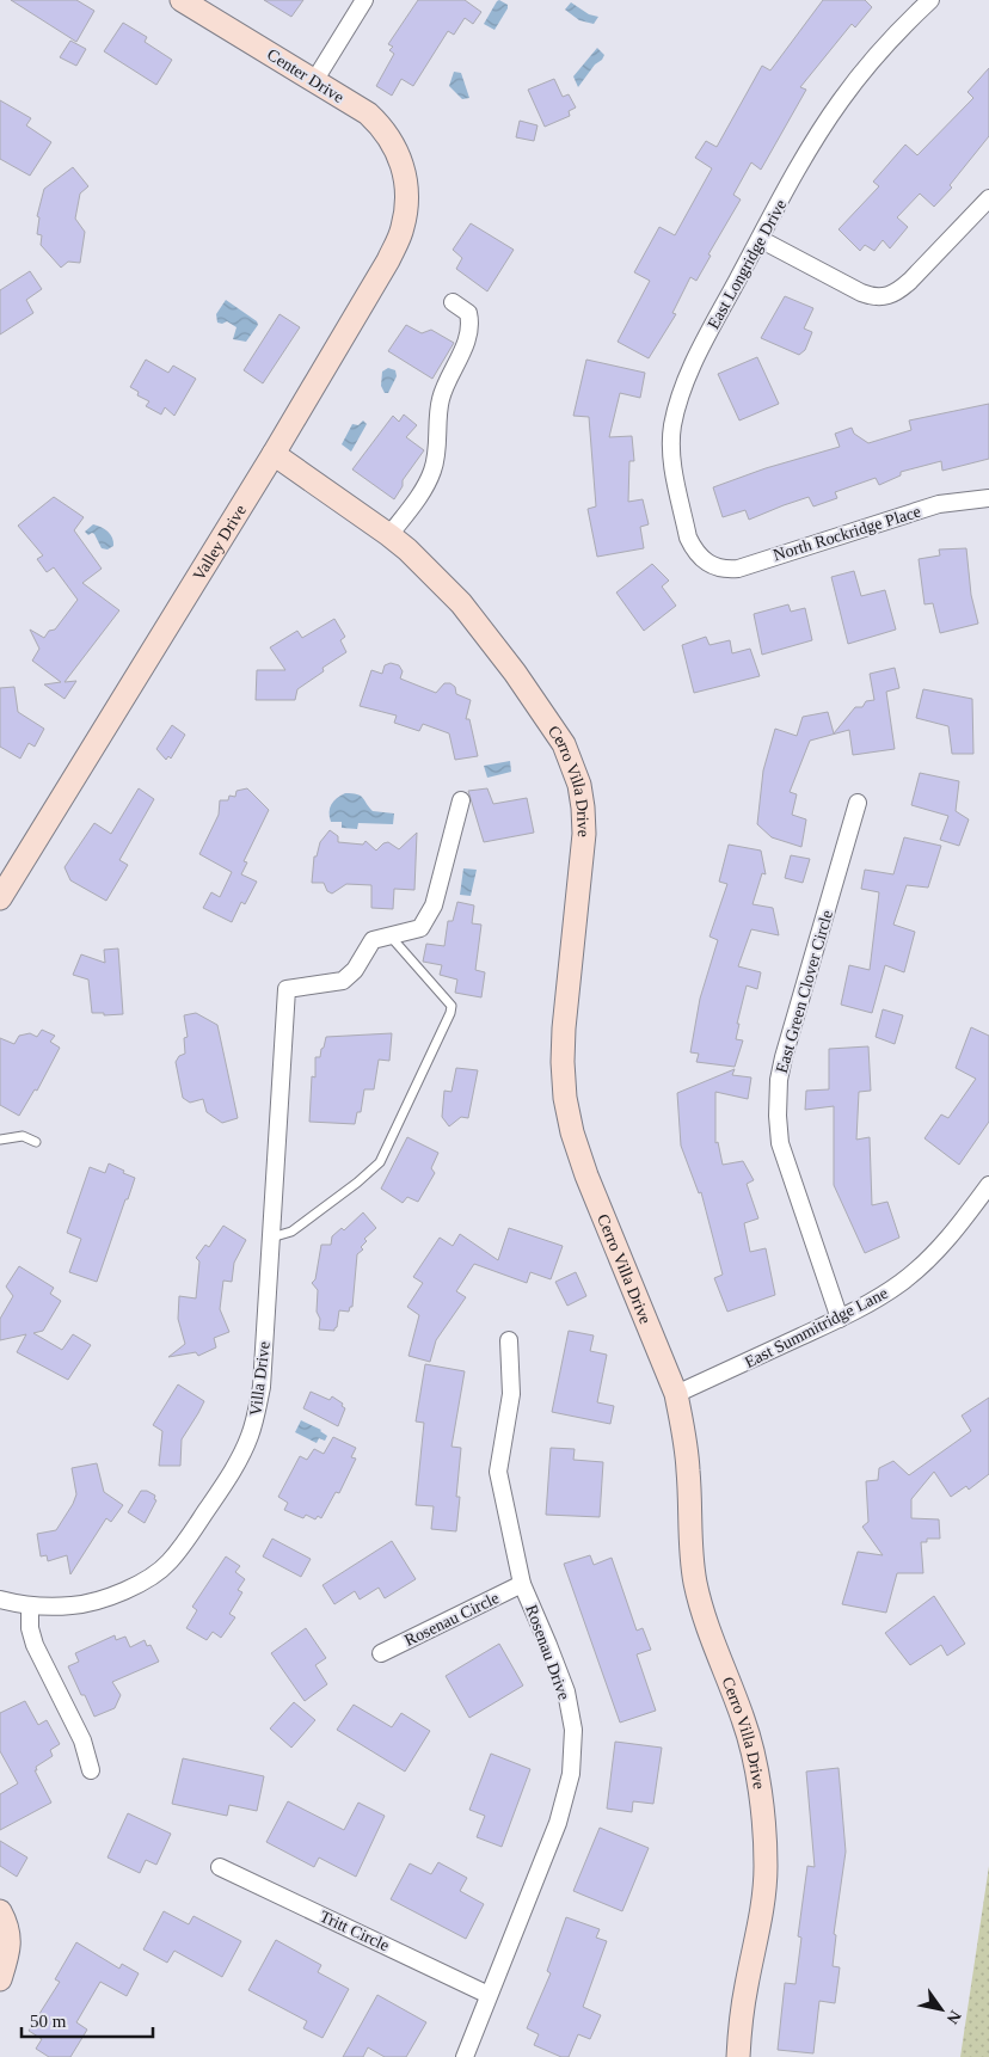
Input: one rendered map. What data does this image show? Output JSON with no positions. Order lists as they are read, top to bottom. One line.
{"streets":{"street":["Center Drive","East Longridge Drive","North Rockridge Place","Valley Drive","Cerro Villa Drive","East Green Clover Circle","East Summitridge Lane","Villa Drive","Rosenau Circle","Rosenau Drive","Tritt Circle"]},"crossings":[["Center Drive","Valley Drive"],["East Longridge Drive","North Rockridge Place"],["Valley Drive","Cerro Villa Drive"],["Cerro Villa Drive","East Summitridge Lane"],["East Green Clover Circle","East Summitridge Lane"],["Rosenau Circle","Rosenau Drive"],["Rosenau Drive","Tritt Circle"]],"scale_bar":"50 m","north":"bottom right"}
